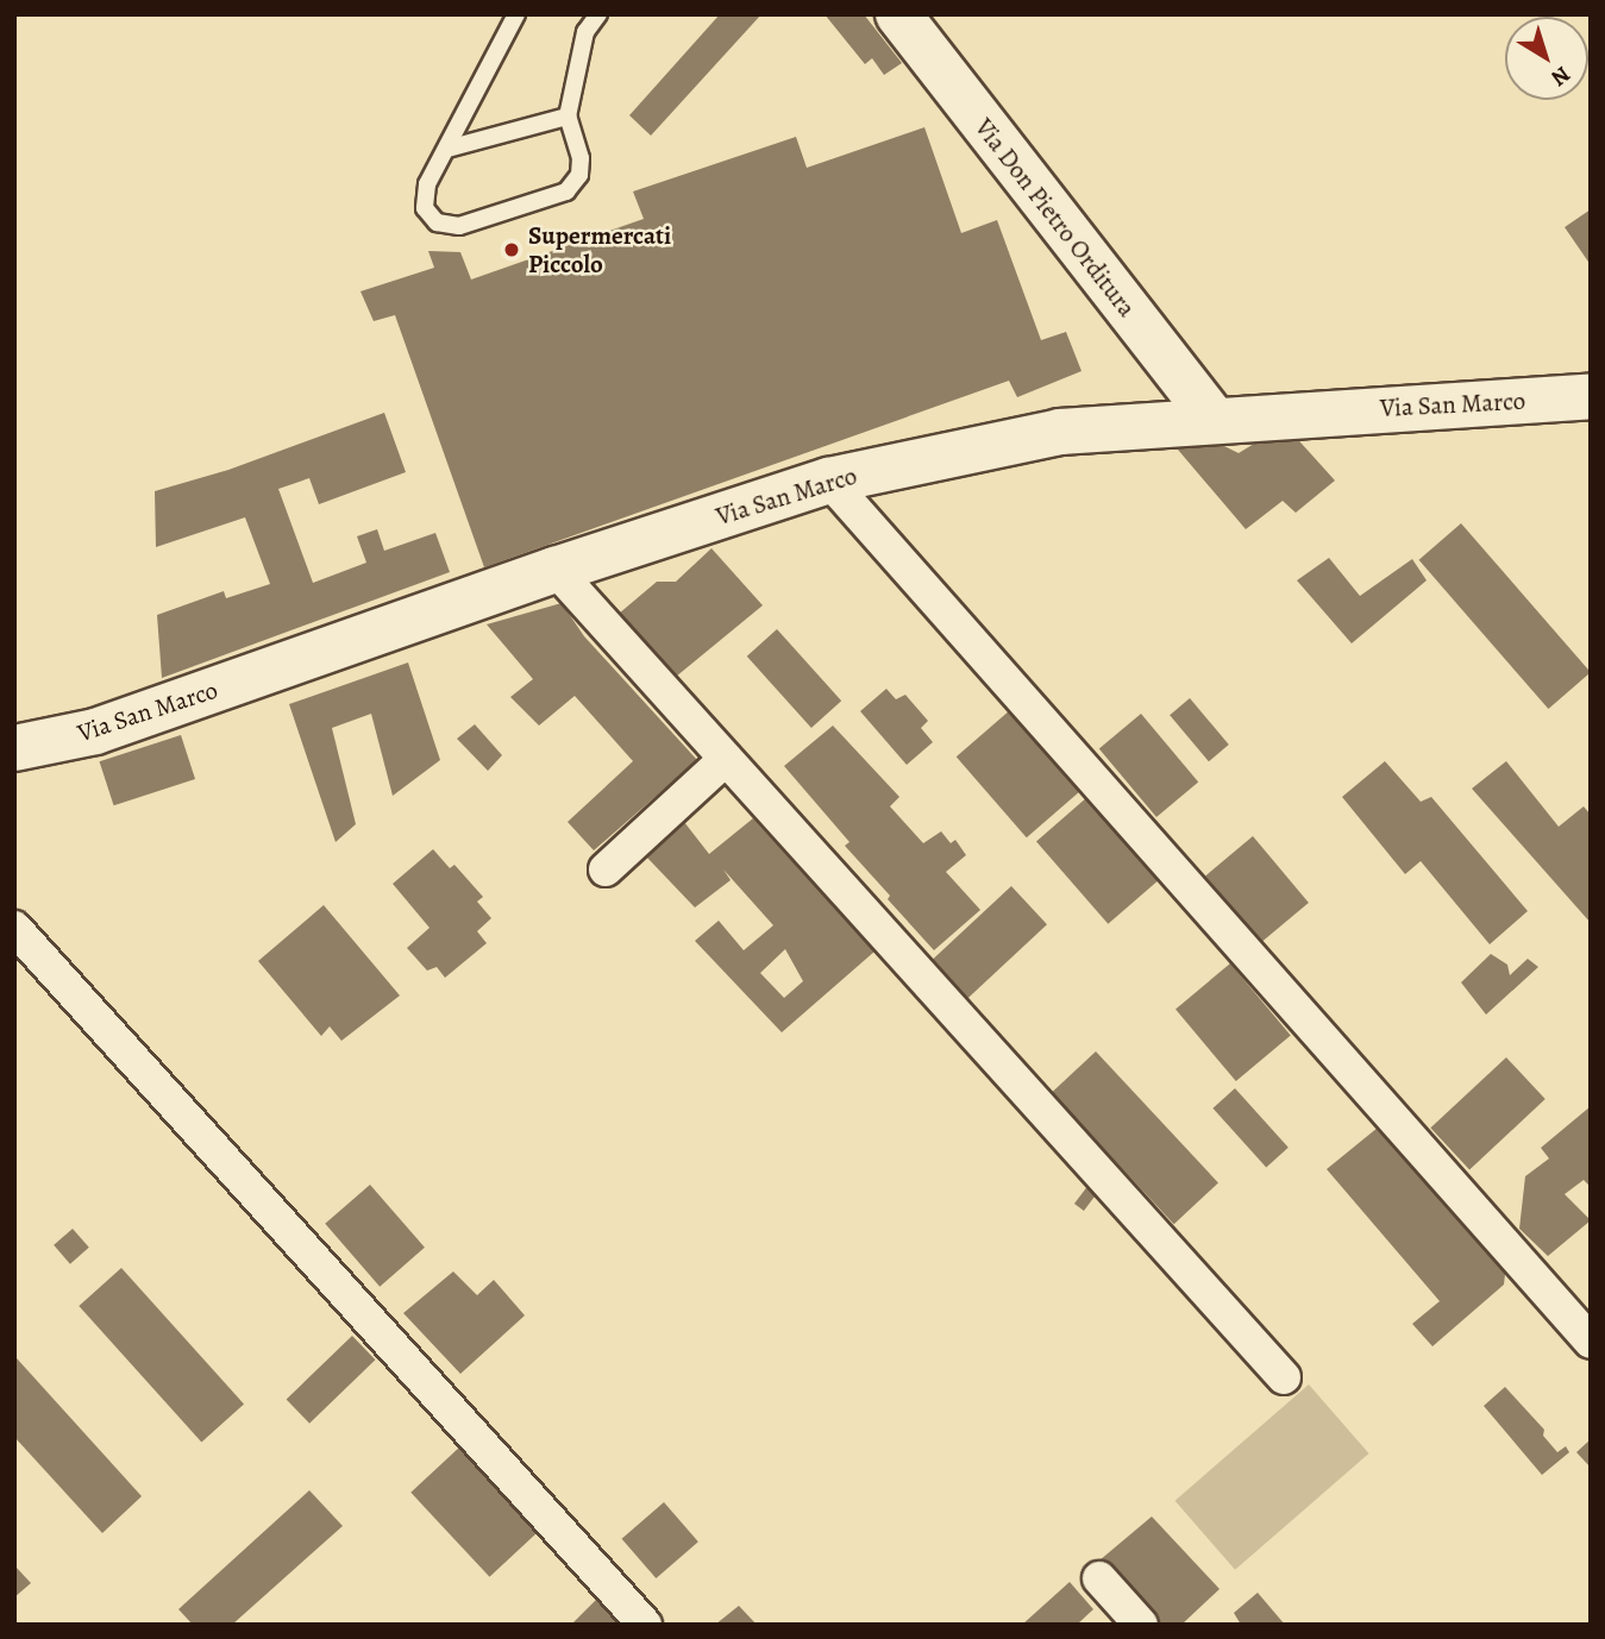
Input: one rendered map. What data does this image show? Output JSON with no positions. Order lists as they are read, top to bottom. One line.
{"streets":{"street":["Via Don Pietro Orditura","Via San Marco"]},"crossings":[["Via Don Pietro Orditura","Via San Marco"]],"places":["Supermercati Piccolo"],"north":"bottom right"}
